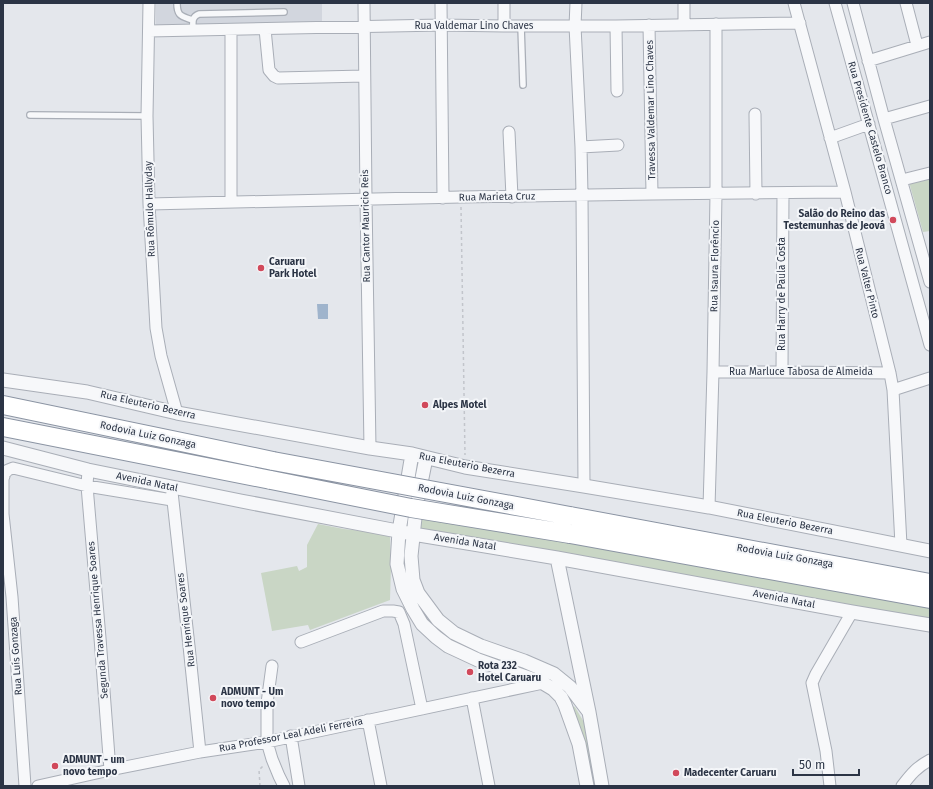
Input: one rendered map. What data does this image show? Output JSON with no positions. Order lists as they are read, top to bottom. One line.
{"streets":{"highway":["Rodovia Luiz Gonzaga"],"street":["Rua Valdemar Lino Chaves","Travessa Valdemar Lino Chaves","Rua Presidente Castelo Branco","Rua Marieta Cruz","Rua Rômulo Hallyday","Rua Cantor Mauricio Reis","Rua Isaura Florêncio","Rua Valter Pinto","Rua Harry de Paula Costa","Rua Marluce Tabosa de Almeida","Rua Eleuterio Bezerra","Avenida Natal","Segunda Travessa Henrique Soares","Rua Henrique Soares","Rua Luís Gonzaga","Rua Professor Leal Adeli Ferreira"]},"crossings":[["Rua Valdemar Lino Chaves","Travessa Valdemar Lino Chaves"],["Rua Valdemar Lino Chaves","Rua Rômulo Hallyday"],["Rua Valdemar Lino Chaves","Rua Cantor Mauricio Reis"],["Rua Valdemar Lino Chaves","Rua Isaura Florêncio"],["Rua Valdemar Lino Chaves","Rua Valter Pinto"],["Travessa Valdemar Lino Chaves","Rua Marieta Cruz"],["Rua Marieta Cruz","Rua Rômulo Hallyday"],["Rua Marieta Cruz","Rua Cantor Mauricio Reis"],["Rua Marieta Cruz","Rua Isaura Florêncio"],["Rua Marieta Cruz","Rua Valter Pinto"],["Rua Marieta Cruz","Rua Harry de Paula Costa"],["Rua Rômulo Hallyday","Rua Eleuterio Bezerra"],["Rua Cantor Mauricio Reis","Rua Eleuterio Bezerra"],["Rua Isaura Florêncio","Rua Marluce Tabosa de Almeida"],["Rua Isaura Florêncio","Rua Eleuterio Bezerra"],["Rua Valter Pinto","Rua Marluce Tabosa de Almeida"],["Rua Valter Pinto","Rua Eleuterio Bezerra"],["Rua Harry de Paula Costa","Rua Marluce Tabosa de Almeida"],["Avenida Natal","Segunda Travessa Henrique Soares"],["Avenida Natal","Rua Henrique Soares"],["Segunda Travessa Henrique Soares","Rua Professor Leal Adeli Ferreira"],["Rua Henrique Soares","Rua Professor Leal Adeli Ferreira"]],"places":["Salão do Reino das Testemunhas de Jeová","Caruaru Park Hotel","Alpes Motel","Rota 232 Hotel Caruaru","ADMUNT - Um novo tempo","ADMUNT - um novo tempo","Madecenter Caruaru"],"scale_bar":"50 m"}
